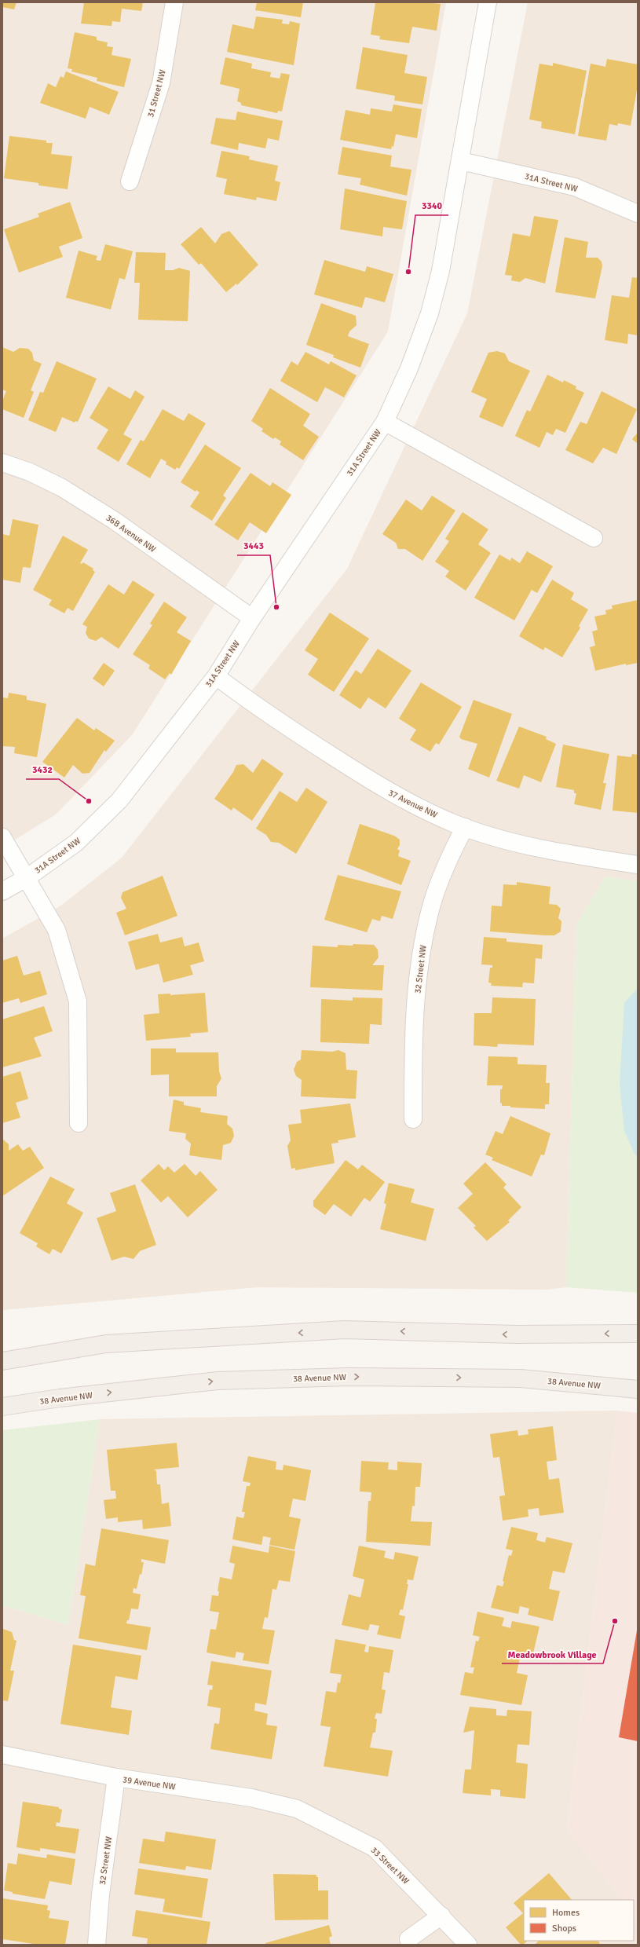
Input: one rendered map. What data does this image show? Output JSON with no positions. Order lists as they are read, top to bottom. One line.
{"streets":{"main road":["38 Avenue NW"],"street":["31 Street NW","31A Street NW","36B Avenue NW","37 Avenue NW","32 Street NW","39 Avenue NW","33 Street NW"]},"crossings":[["31A Street NW","36B Avenue NW"],["31A Street NW","37 Avenue NW"],["37 Avenue NW","32 Street NW"],["32 Street NW","39 Avenue NW"],["39 Avenue NW","33 Street NW"]],"places":["3340","3443","3432","Meadowbrook Village"],"legend":["Homes","Shops"]}
